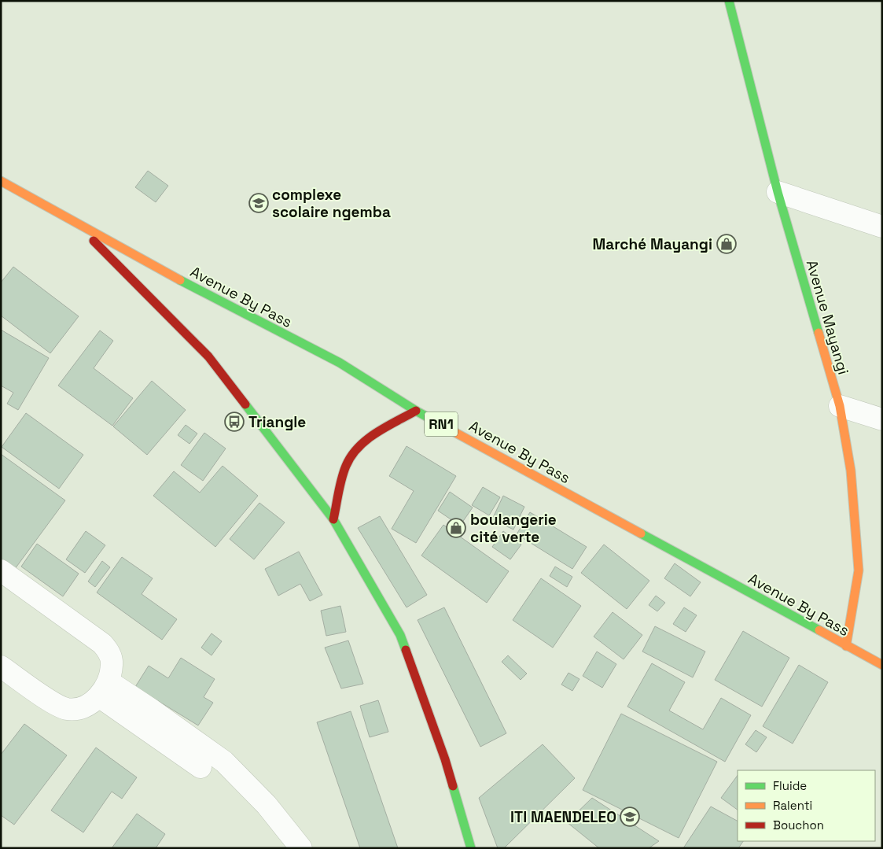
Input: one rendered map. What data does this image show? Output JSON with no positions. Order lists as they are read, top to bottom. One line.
{"streets":{"main road":["Avenue By Pass","Avenue Mayangi","RN1"]},"crossings":[["Avenue By Pass","Avenue Mayangi"]],"places":{"school or university":["complexe scolaire ngemba","ITI MAENDELEO"],"shop":["Marché Mayangi","boulangerie cité verte"],"bus stop":["Triangle"]},"legend":["Fluide","Ralenti","Bouchon"]}
